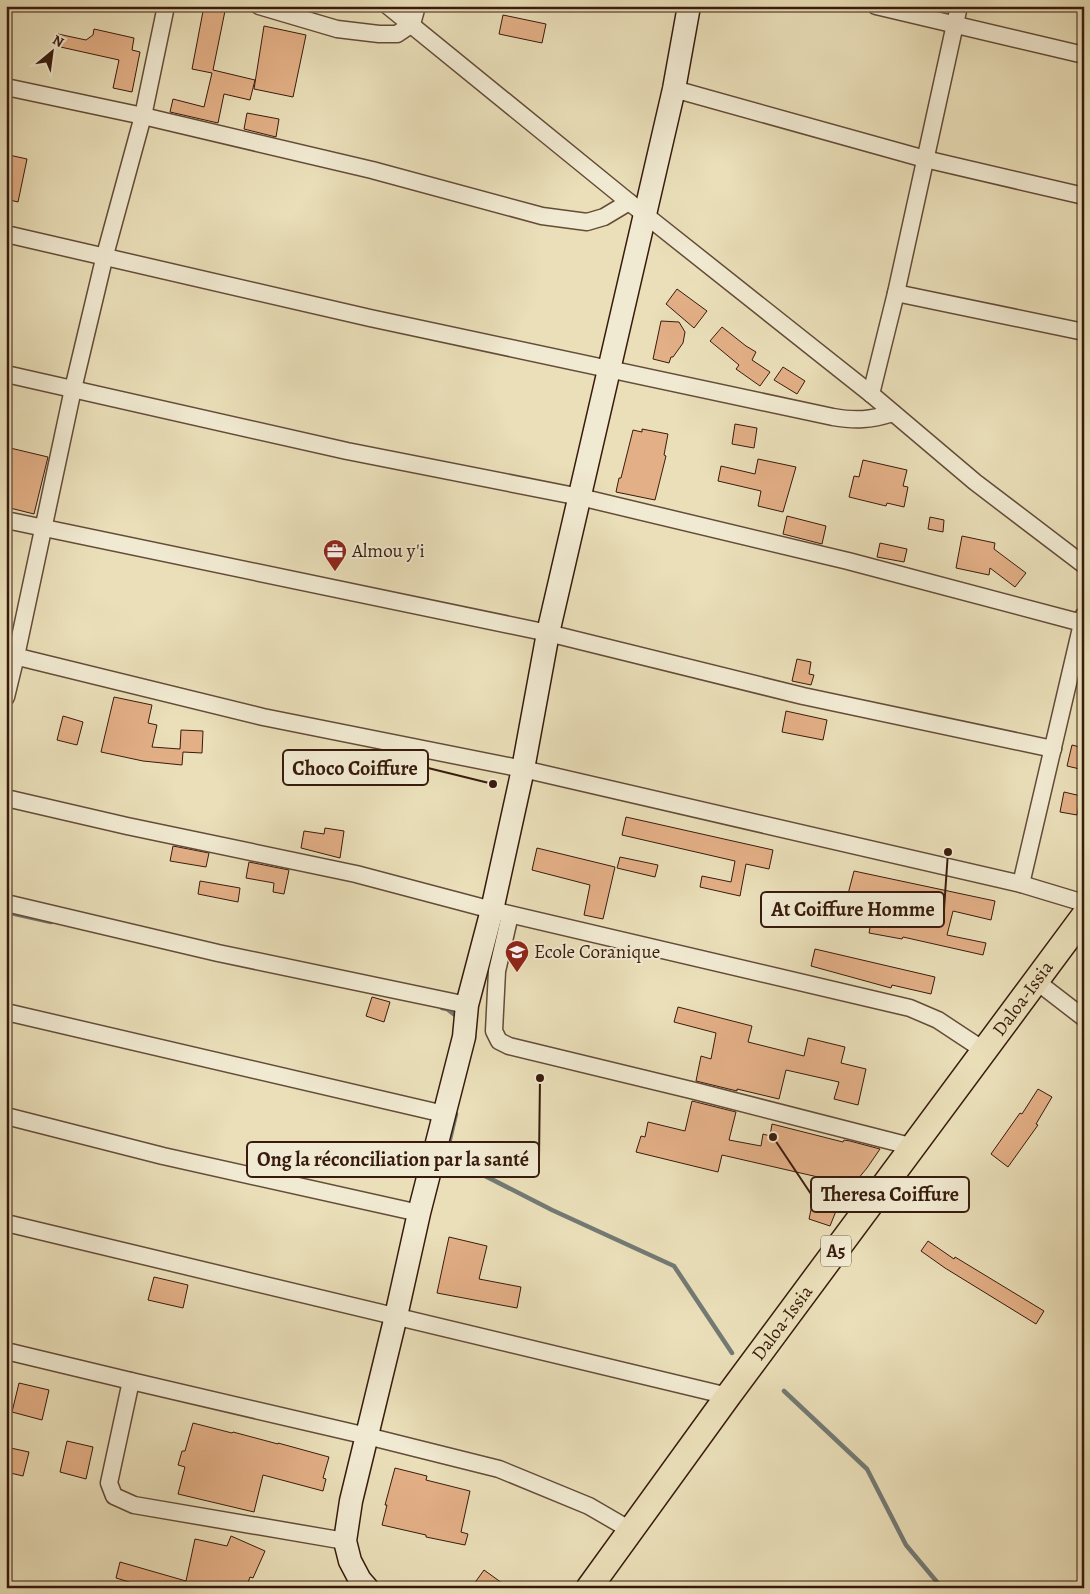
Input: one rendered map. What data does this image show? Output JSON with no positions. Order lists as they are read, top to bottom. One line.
{"streets":{"main road":["Daloa-Issia","A5"]},"places":{"office":["Almou y'i"],"other":["Choco Coiffure","At Coiffure Homme","Ong la réconciliation par la santé","Theresa Coiffure"],"school or university":["Ecole Coranique"]},"north":"top right"}
